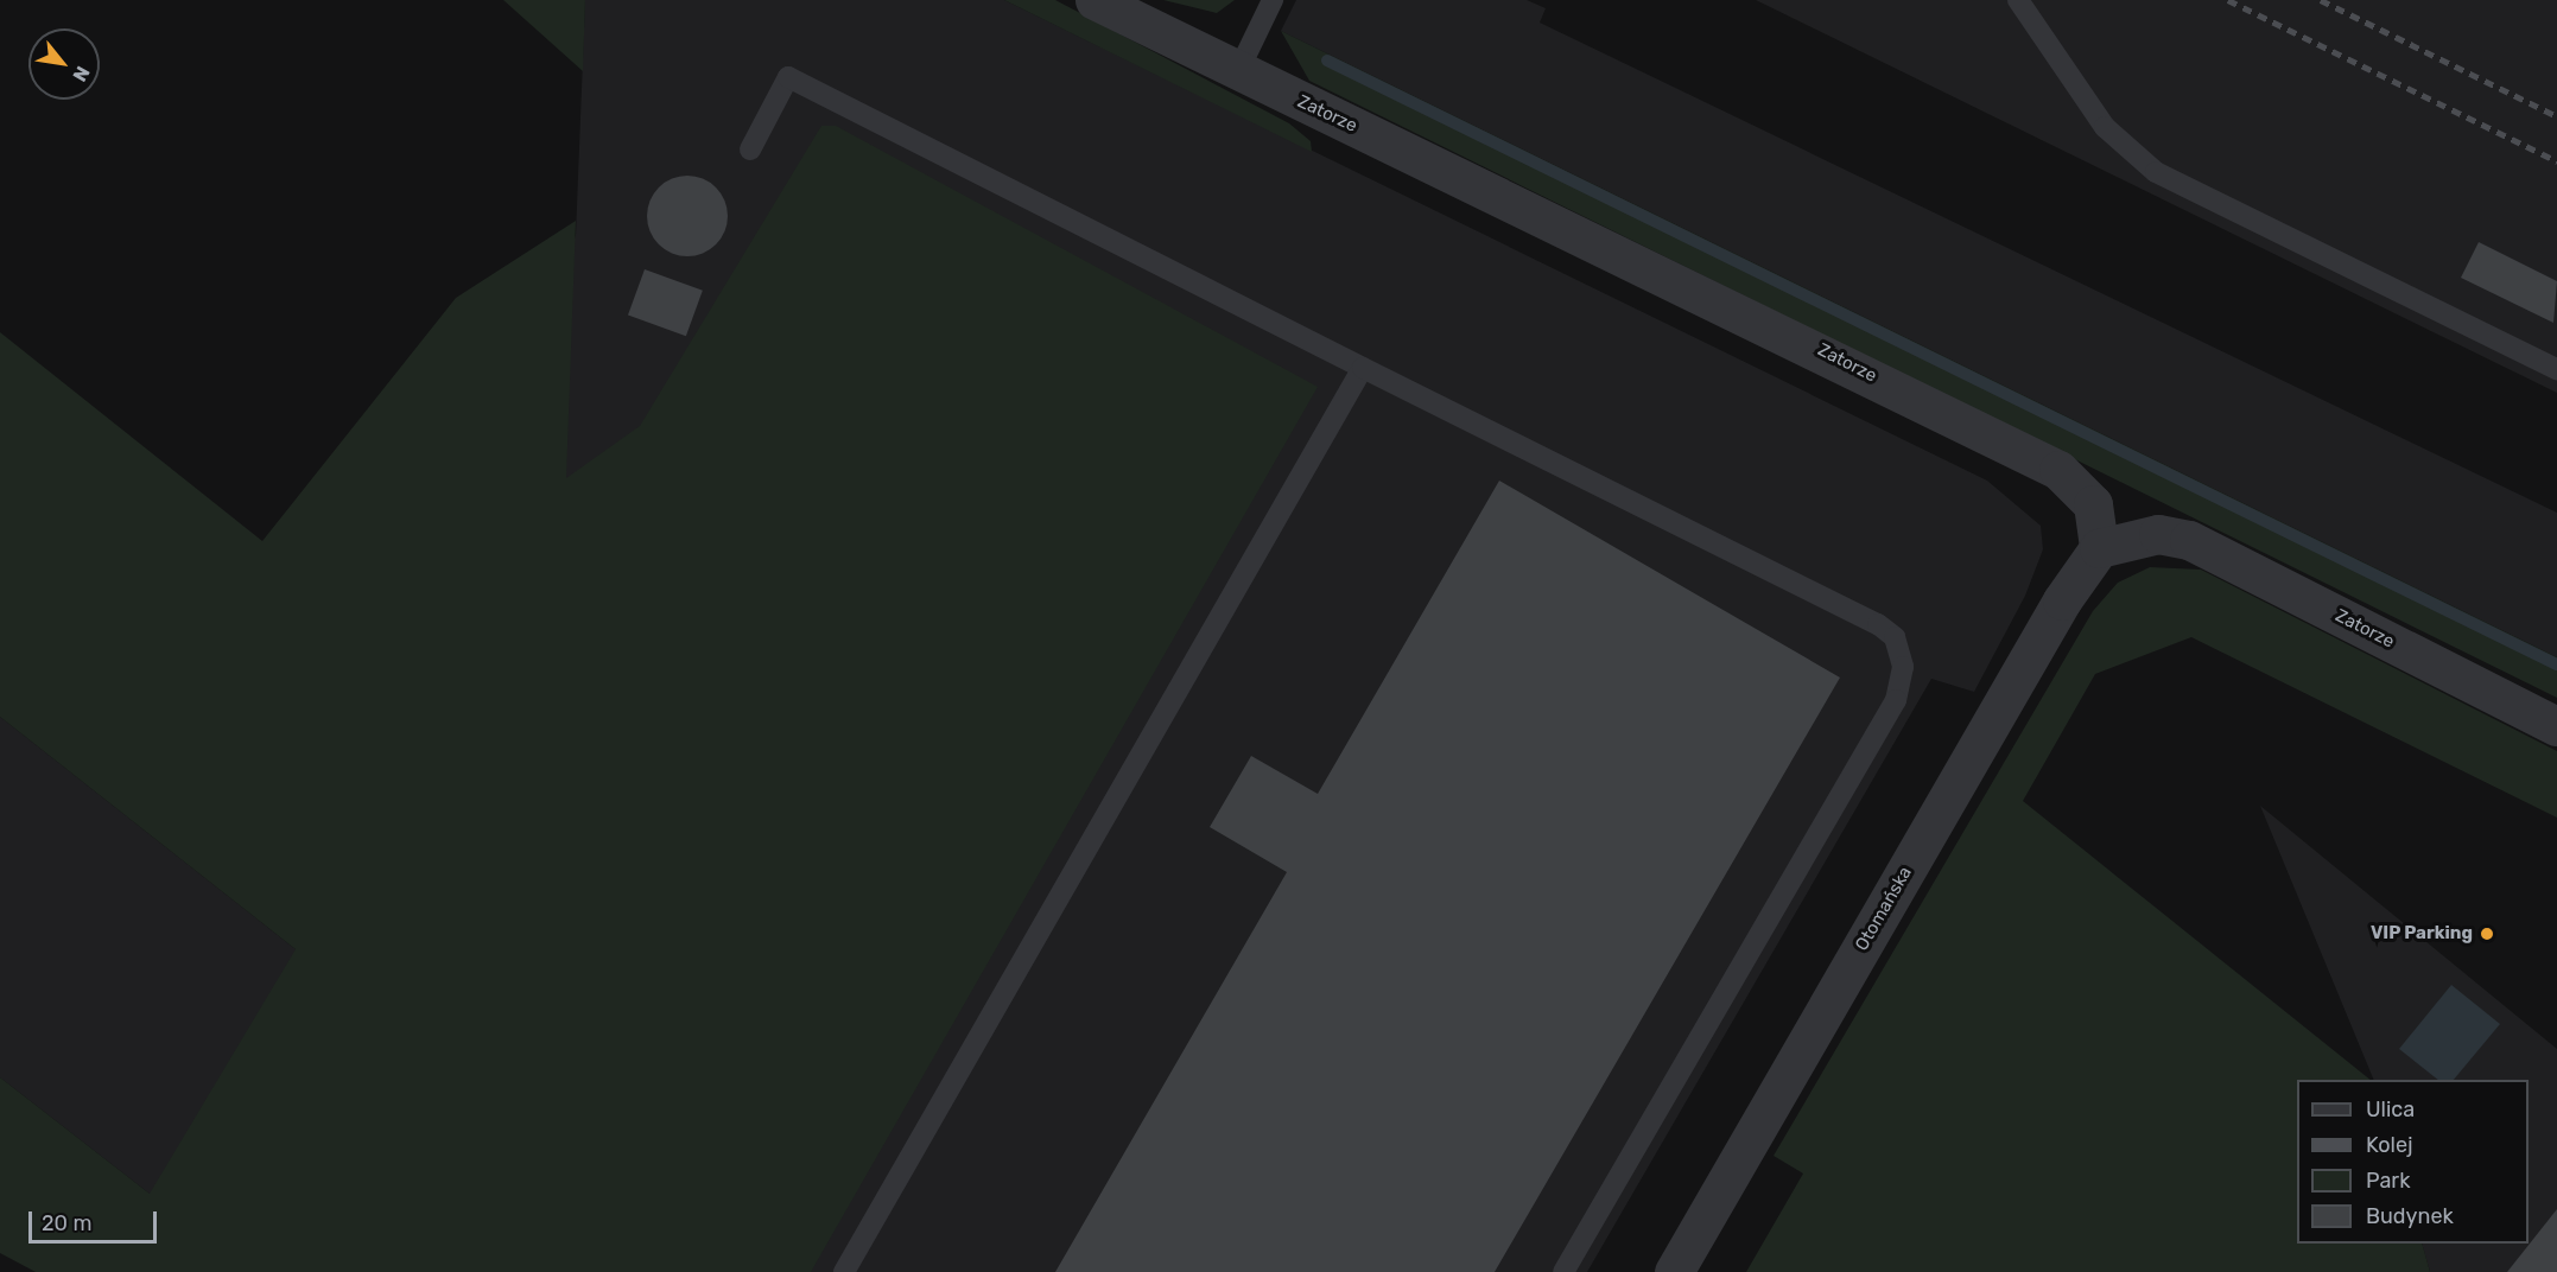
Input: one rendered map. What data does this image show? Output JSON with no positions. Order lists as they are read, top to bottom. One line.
{"streets":{"street":["Zatorze","Otomańska"]},"crossings":[["Zatorze","Otomańska"]],"places":["VIP Parking"],"legend":["Ulica","Kolej","Park","Budynek"],"scale_bar":"20 m","north":"bottom right"}
